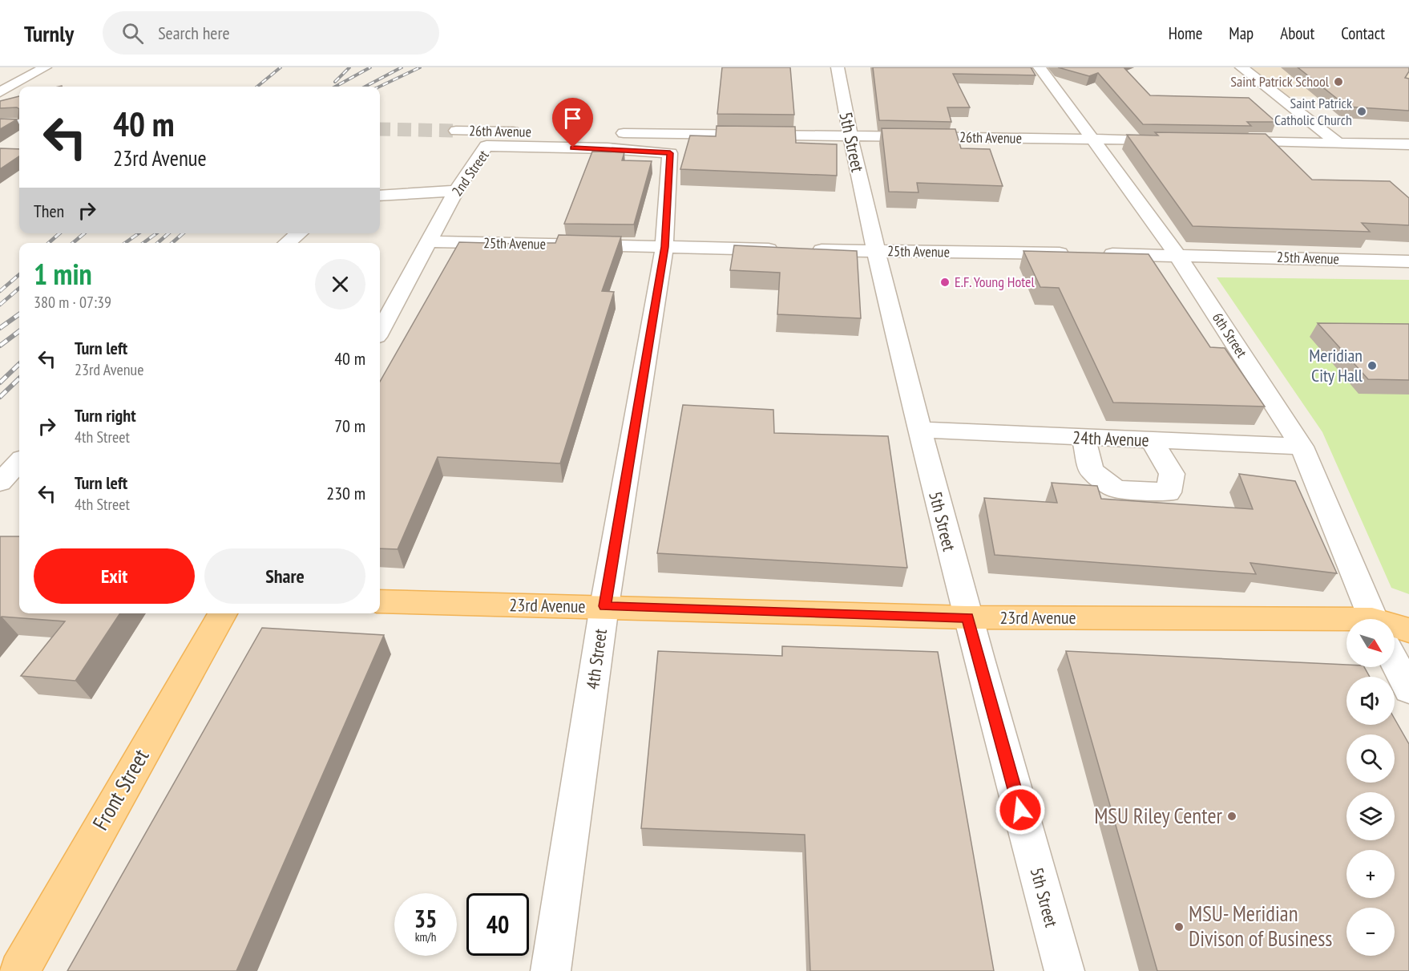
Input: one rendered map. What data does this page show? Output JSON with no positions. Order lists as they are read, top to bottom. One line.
{"streets":{"main road":["23rd Avenue","Front Street"],"street":["26th Avenue","5th Street","2nd Street","25th Avenue","6th Street","24th Avenue","4th Street"]},"crossings":[["26th Avenue","5th Street"],["26th Avenue","2nd Street"],["26th Avenue","6th Street"],["26th Avenue","4th Street"],["5th Street","25th Avenue"],["5th Street","24th Avenue"],["5th Street","23rd Avenue"],["2nd Street","25th Avenue"],["2nd Street","4th Street"],["25th Avenue","6th Street"],["25th Avenue","4th Street"],["6th Street","24th Avenue"],["23rd Avenue","4th Street"]],"places":["Saint Patrick School","Saint Patrick Catholic Church","E.F. Young Hotel","Meridian City Hall","MSU Riley Center","MSU- Meridian Divison of Business"],"north":"bottom right","page":{"header":"Turnly","search":"Search here","nav":["Home","Map","About","Contact"],"turn":["40 m","23rd Avenue"],"then":"Then","heading":["1 min","380 m · 07:39"],"list":[{"name":"Turn left","note":"23rd Avenue","value":"40 m"},{"name":"Turn right","note":"4th Street","value":"70 m"},{"name":"Turn left","note":"4th Street","value":"230 m"}],"buttons":["Exit","Share"],"map_buttons":["+","−"],"speed":"35 km/h","limit":"40"}}
